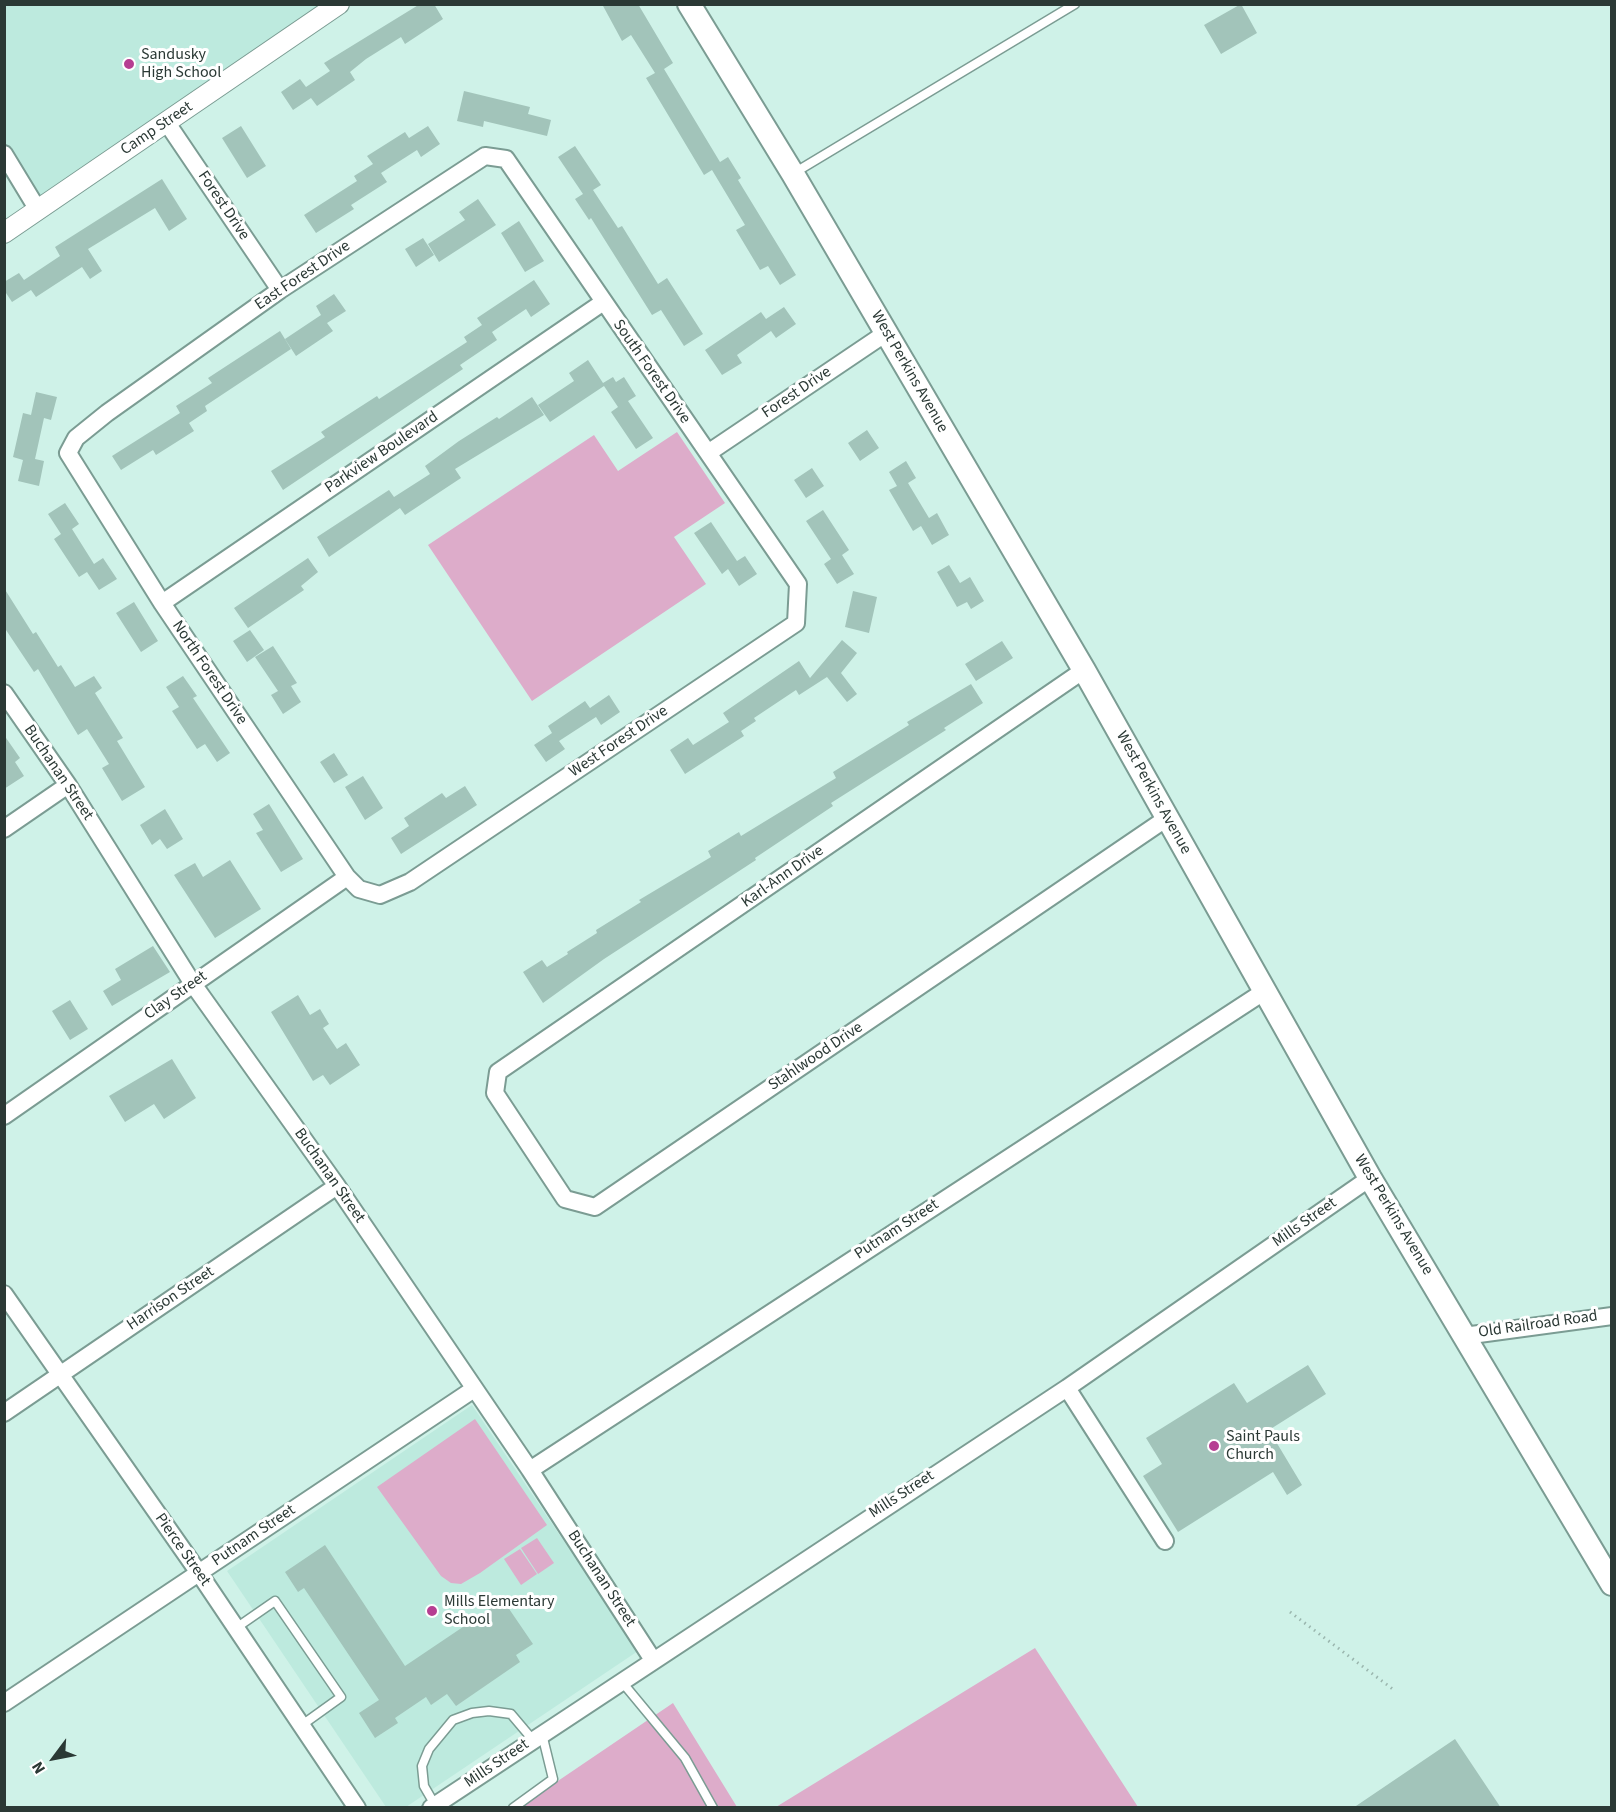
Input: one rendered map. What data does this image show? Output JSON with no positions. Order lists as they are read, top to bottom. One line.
{"streets":{"main road":["West Perkins Avenue"],"street":["Camp Street","Forest Drive","East Forest Drive","South Forest Drive","Parkview Boulevard","North Forest Drive","West Forest Drive","Buchanan Street","Karl-Ann Drive","Clay Street","Stahlwood Drive","Mills Street","Putnam Street","Harrison Street","Old Railroad Road","Pierce Street"]},"crossings":[["Camp Street","Forest Drive"],["Forest Drive","East Forest Drive"],["Forest Drive","South Forest Drive"],["Forest Drive","West Perkins Avenue"],["East Forest Drive","South Forest Drive"],["East Forest Drive","North Forest Drive"],["South Forest Drive","Parkview Boulevard"],["South Forest Drive","West Forest Drive"],["West Perkins Avenue","Karl-Ann Drive"],["West Perkins Avenue","Stahlwood Drive"],["West Perkins Avenue","Mills Street"],["West Perkins Avenue","Putnam Street"],["West Perkins Avenue","Old Railroad Road"],["Parkview Boulevard","North Forest Drive"],["North Forest Drive","West Forest Drive"],["North Forest Drive","Clay Street"],["Buchanan Street","Clay Street"],["Buchanan Street","Mills Street"],["Buchanan Street","Putnam Street"],["Buchanan Street","Harrison Street"],["Karl-Ann Drive","Stahlwood Drive"],["Putnam Street","Pierce Street"],["Harrison Street","Pierce Street"]],"places":["Sandusky High School","Saint Pauls Church","Mills Elementary School"],"north":"bottom left"}
